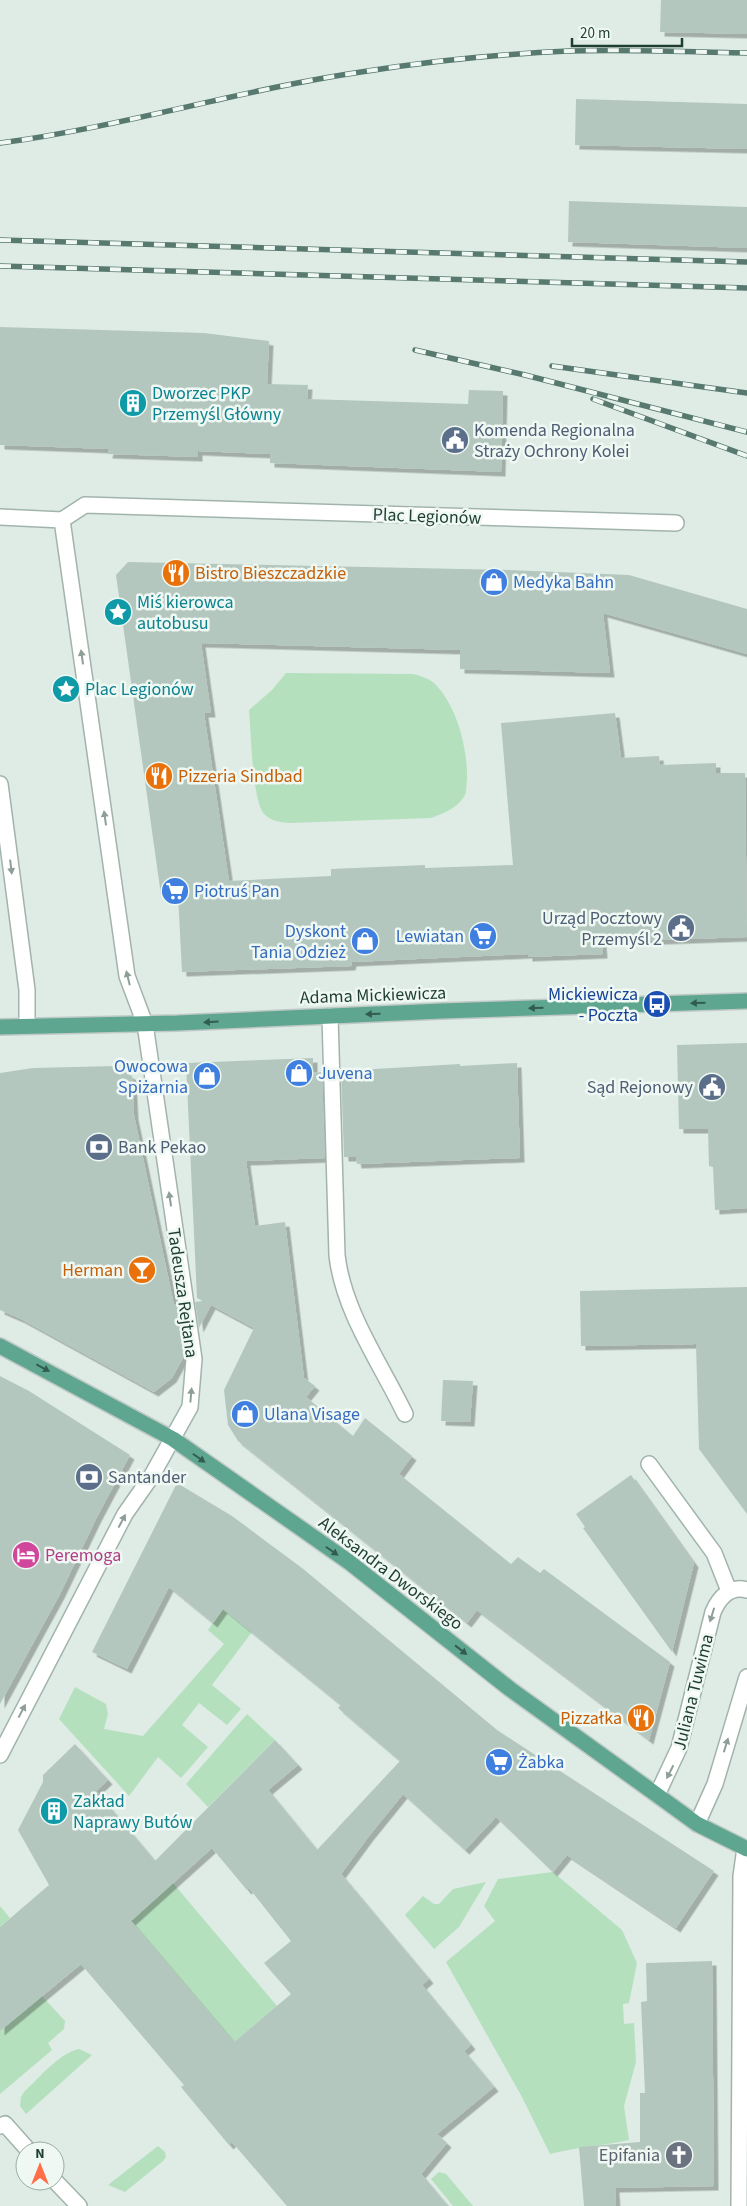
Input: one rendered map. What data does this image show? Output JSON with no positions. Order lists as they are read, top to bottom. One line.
{"streets":{"main road":["Adama Mickiewicza","Aleksandra Dworskiego"],"street":["Plac Legionów","Tadeusza Rejtana","Juliana Tuwima"]},"crossings":[["Adama Mickiewicza","Tadeusza Rejtana"],["Tadeusza Rejtana","Aleksandra Dworskiego"],["Aleksandra Dworskiego","Juliana Tuwima"]],"one_way":["Adama Mickiewicza","Tadeusza Rejtana","Aleksandra Dworskiego"],"places":{"building":["Dworzec PKP Przemyśl Główny","Zakład Naprawy Butów"],"public building":["Komenda Regionalna Straży Ochrony Kolei","Urząd Pocztowy Przemyśl 2","Sąd Rejonowy"],"restaurant":["Bistro Bieszczadzkie","Pizzeria Sindbad","Pizzałka"],"shop":["Medyka Bahn","Dyskont Tania Odzież","Juvena","Owocowa Spiżarnia","Ulana Visage"],"place":["Miś kierowca autobusu","Plac Legionów"],"supermarket":["Piotruś Pan","Lewiatan","Żabka"],"bus stop":["Mickiewicza - Poczta"],"bank":["Bank Pekao","Santander"],"bar":["Herman"],"hotel":["Peremoga"],"church":["Epifania"]},"scale_bar":"20 m","north":"top"}
